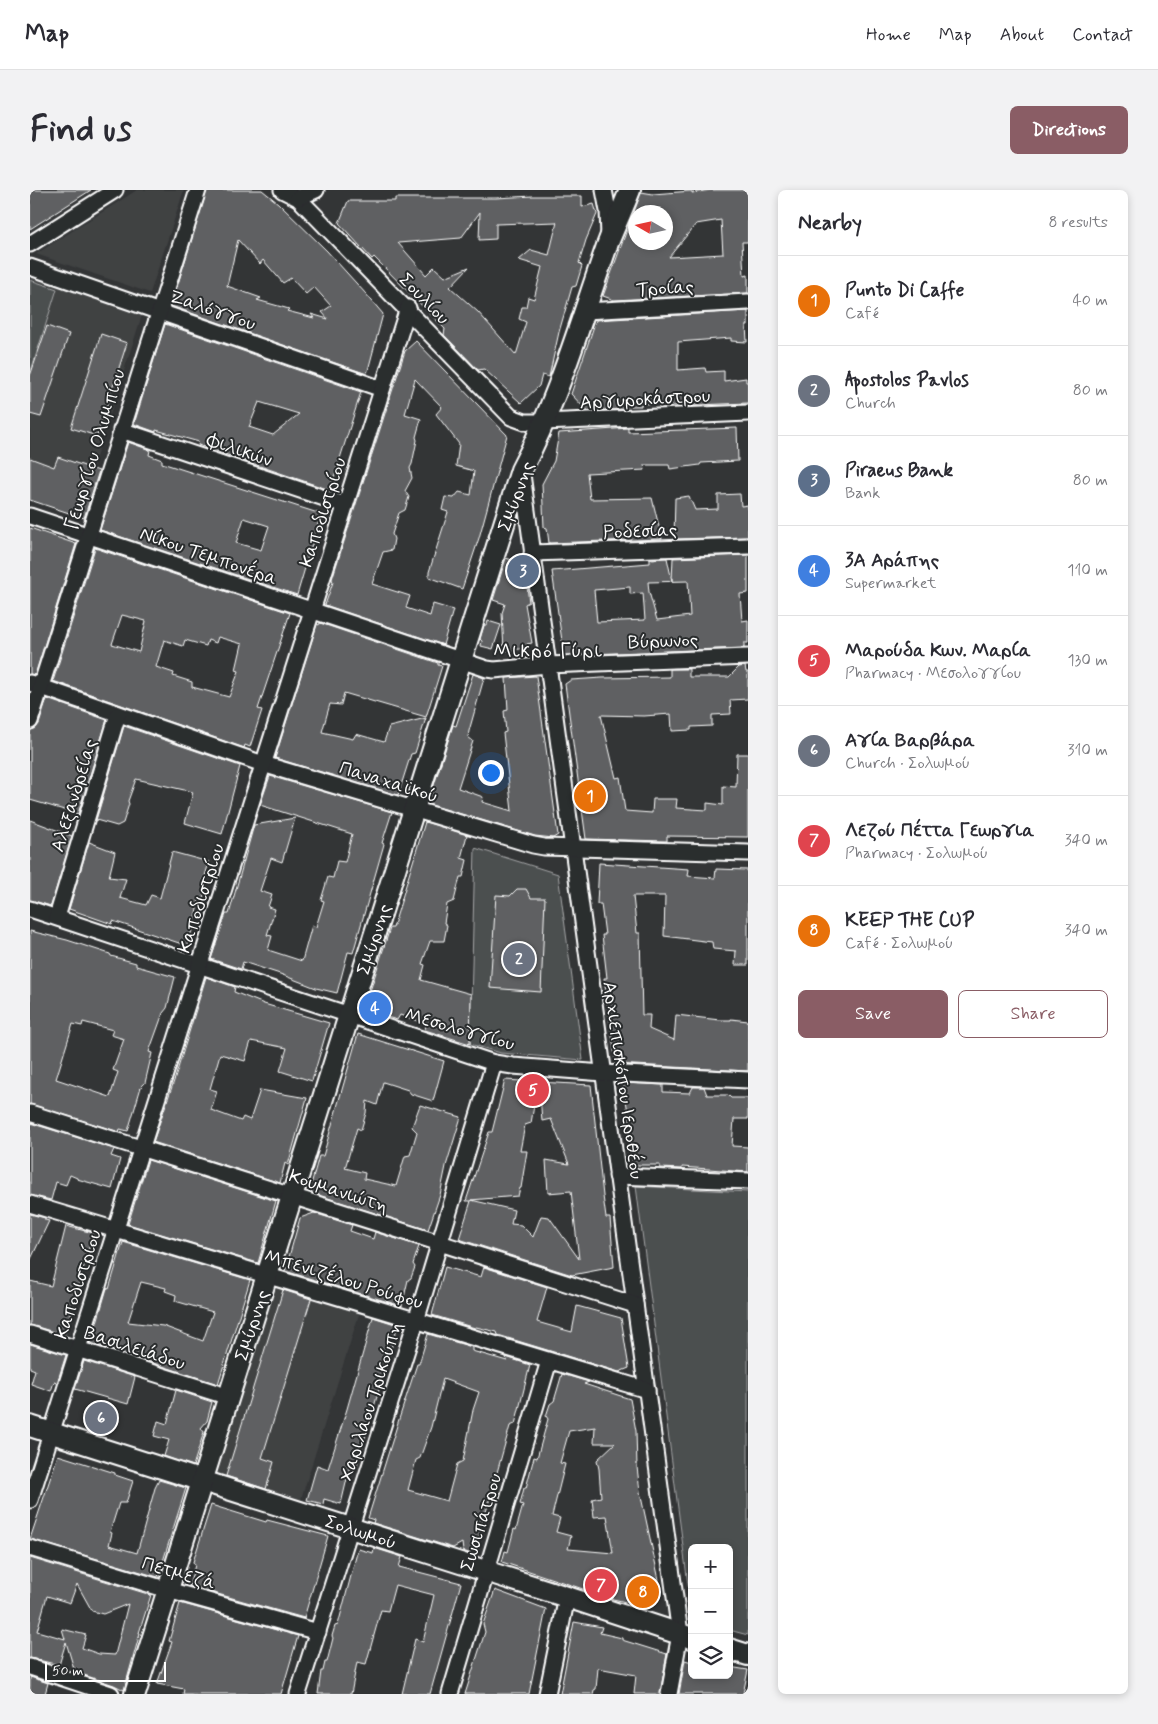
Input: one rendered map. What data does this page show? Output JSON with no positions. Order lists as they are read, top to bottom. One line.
{"streets":{"main road":["Σμύρνης","Σολωμού"],"street":["Τροίας","Σουλίου","Ζαλόγγου","Αργυροκάστρου","Γεωργίου Ολυμπίου","Φιλικών","Καποδιστρίου","Ροδεσίας","Νίκου Τεμπονέρα","Βύρωνος","Παναχαϊκού","Αλεξανδρείας","Μεσολογγίου","Αρχιεπισκόπου Ιεροθέου","Κουμανιώτη","Μπενιζέλου Ρούφου","Βασιλειάδου","Χαριλάου Τρικούπη","Σωσιπάτρου","Πετμεζά"]},"crossings":[["Τροίας","Σμύρνης"],["Σουλίου","Αργυροκάστρου"],["Σουλίου","Σμύρνης"],["Σουλίου","Καποδιστρίου"],["Ζαλόγγου","Γεωργίου Ολυμπίου"],["Ζαλόγγου","Καποδιστρίου"],["Αργυροκάστρου","Σμύρνης"],["Γεωργίου Ολυμπίου","Φιλικών"],["Γεωργίου Ολυμπίου","Νίκου Τεμπονέρα"],["Γεωργίου Ολυμπίου","Παναχαϊκού"],["Φιλικών","Καποδιστρίου"],["Σμύρνης","Νίκου Τεμπονέρα"],["Σμύρνης","Βύρωνος"],["Σμύρνης","Παναχαϊκού"],["Σμύρνης","Μεσολογγίου"],["Σμύρνης","Αρχιεπισκόπου Ιεροθέου"],["Σμύρνης","Κουμανιώτη"],["Σμύρνης","Μπενιζέλου Ρούφου"],["Σμύρνης","Βασιλειάδου"],["Σμύρνης","Σολωμού"],["Σμύρνης","Πετμεζά"],["Καποδιστρίου","Νίκου Τεμπονέρα"],["Καποδιστρίου","Παναχαϊκού"],["Καποδιστρίου","Μεσολογγίου"],["Καποδιστρίου","Κουμανιώτη"],["Καποδιστρίου","Μπενιζέλου Ρούφου"],["Καποδιστρίου","Βασιλειάδου"],["Καποδιστρίου","Σολωμού"],["Ροδεσίας","Αρχιεπισκόπου Ιεροθέου"],["Νίκου Τεμπονέρα","Βύρωνος"],["Βύρωνος","Αρχιεπισκόπου Ιεροθέου"],["Παναχαϊκού","Αλεξανδρείας"],["Παναχαϊκού","Αρχιεπισκόπου Ιεροθέου"],["Αλεξανδρείας","Μεσολογγίου"],["Μεσολογγίου","Αρχιεπισκόπου Ιεροθέου"],["Μεσολογγίου","Χαριλάου Τρικούπη"],["Αρχιεπισκόπου Ιεροθέου","Κουμανιώτη"],["Αρχιεπισκόπου Ιεροθέου","Μπενιζέλου Ρούφου"],["Αρχιεπισκόπου Ιεροθέου","Σολωμού"],["Κουμανιώτη","Χαριλάου Τρικούπη"],["Μπενιζέλου Ρούφου","Χαριλάου Τρικούπη"],["Μπενιζέλου Ρούφου","Σωσιπάτρου"],["Χαριλάου Τρικούπη","Σολωμού"],["Χαριλάου Τρικούπη","Πετμεζά"],["Σωσιπάτρου","Σολωμού"]],"districts":["Μικρό Γύρι"],"scale_bar":"50 m","north":"left","page":{"header":"Map","nav":["Home","Map","About","Contact"],"buttons":["Directions",["Save","Share"]],"title":"Find us","heading":["Nearby","8 results"],"list":[{"mark":"1","name":"Punto Di Caffe","note":"Café","value":"40 m"},{"mark":"2","name":"Apostolos Pavlos","note":"Church","value":"80 m"},{"mark":"3","name":"Piraeus Bank","note":"Bank","value":"80 m"},{"mark":"4","name":"3Α Αράπης","note":"Supermarket","value":"110 m"},{"mark":"5","name":"Μαρούδα Κων. Μαρία","note":"Pharmacy · Μεσολογγίου","value":"130 m"},{"mark":"6","name":"Αγία Βαρβάρα","note":"Church · Σολωμού","value":"310 m"},{"mark":"7","name":"Λεζού Πέττα Γεωργια","note":"Pharmacy · Σολωμού","value":"340 m"},{"mark":"8","name":"KEEP THE CUP","note":"Café · Σολωμού","value":"340 m"}],"pins":["3","1","2","4","5","6","7","8"],"map_buttons":["+","−"],"scale":"50 m"}}
